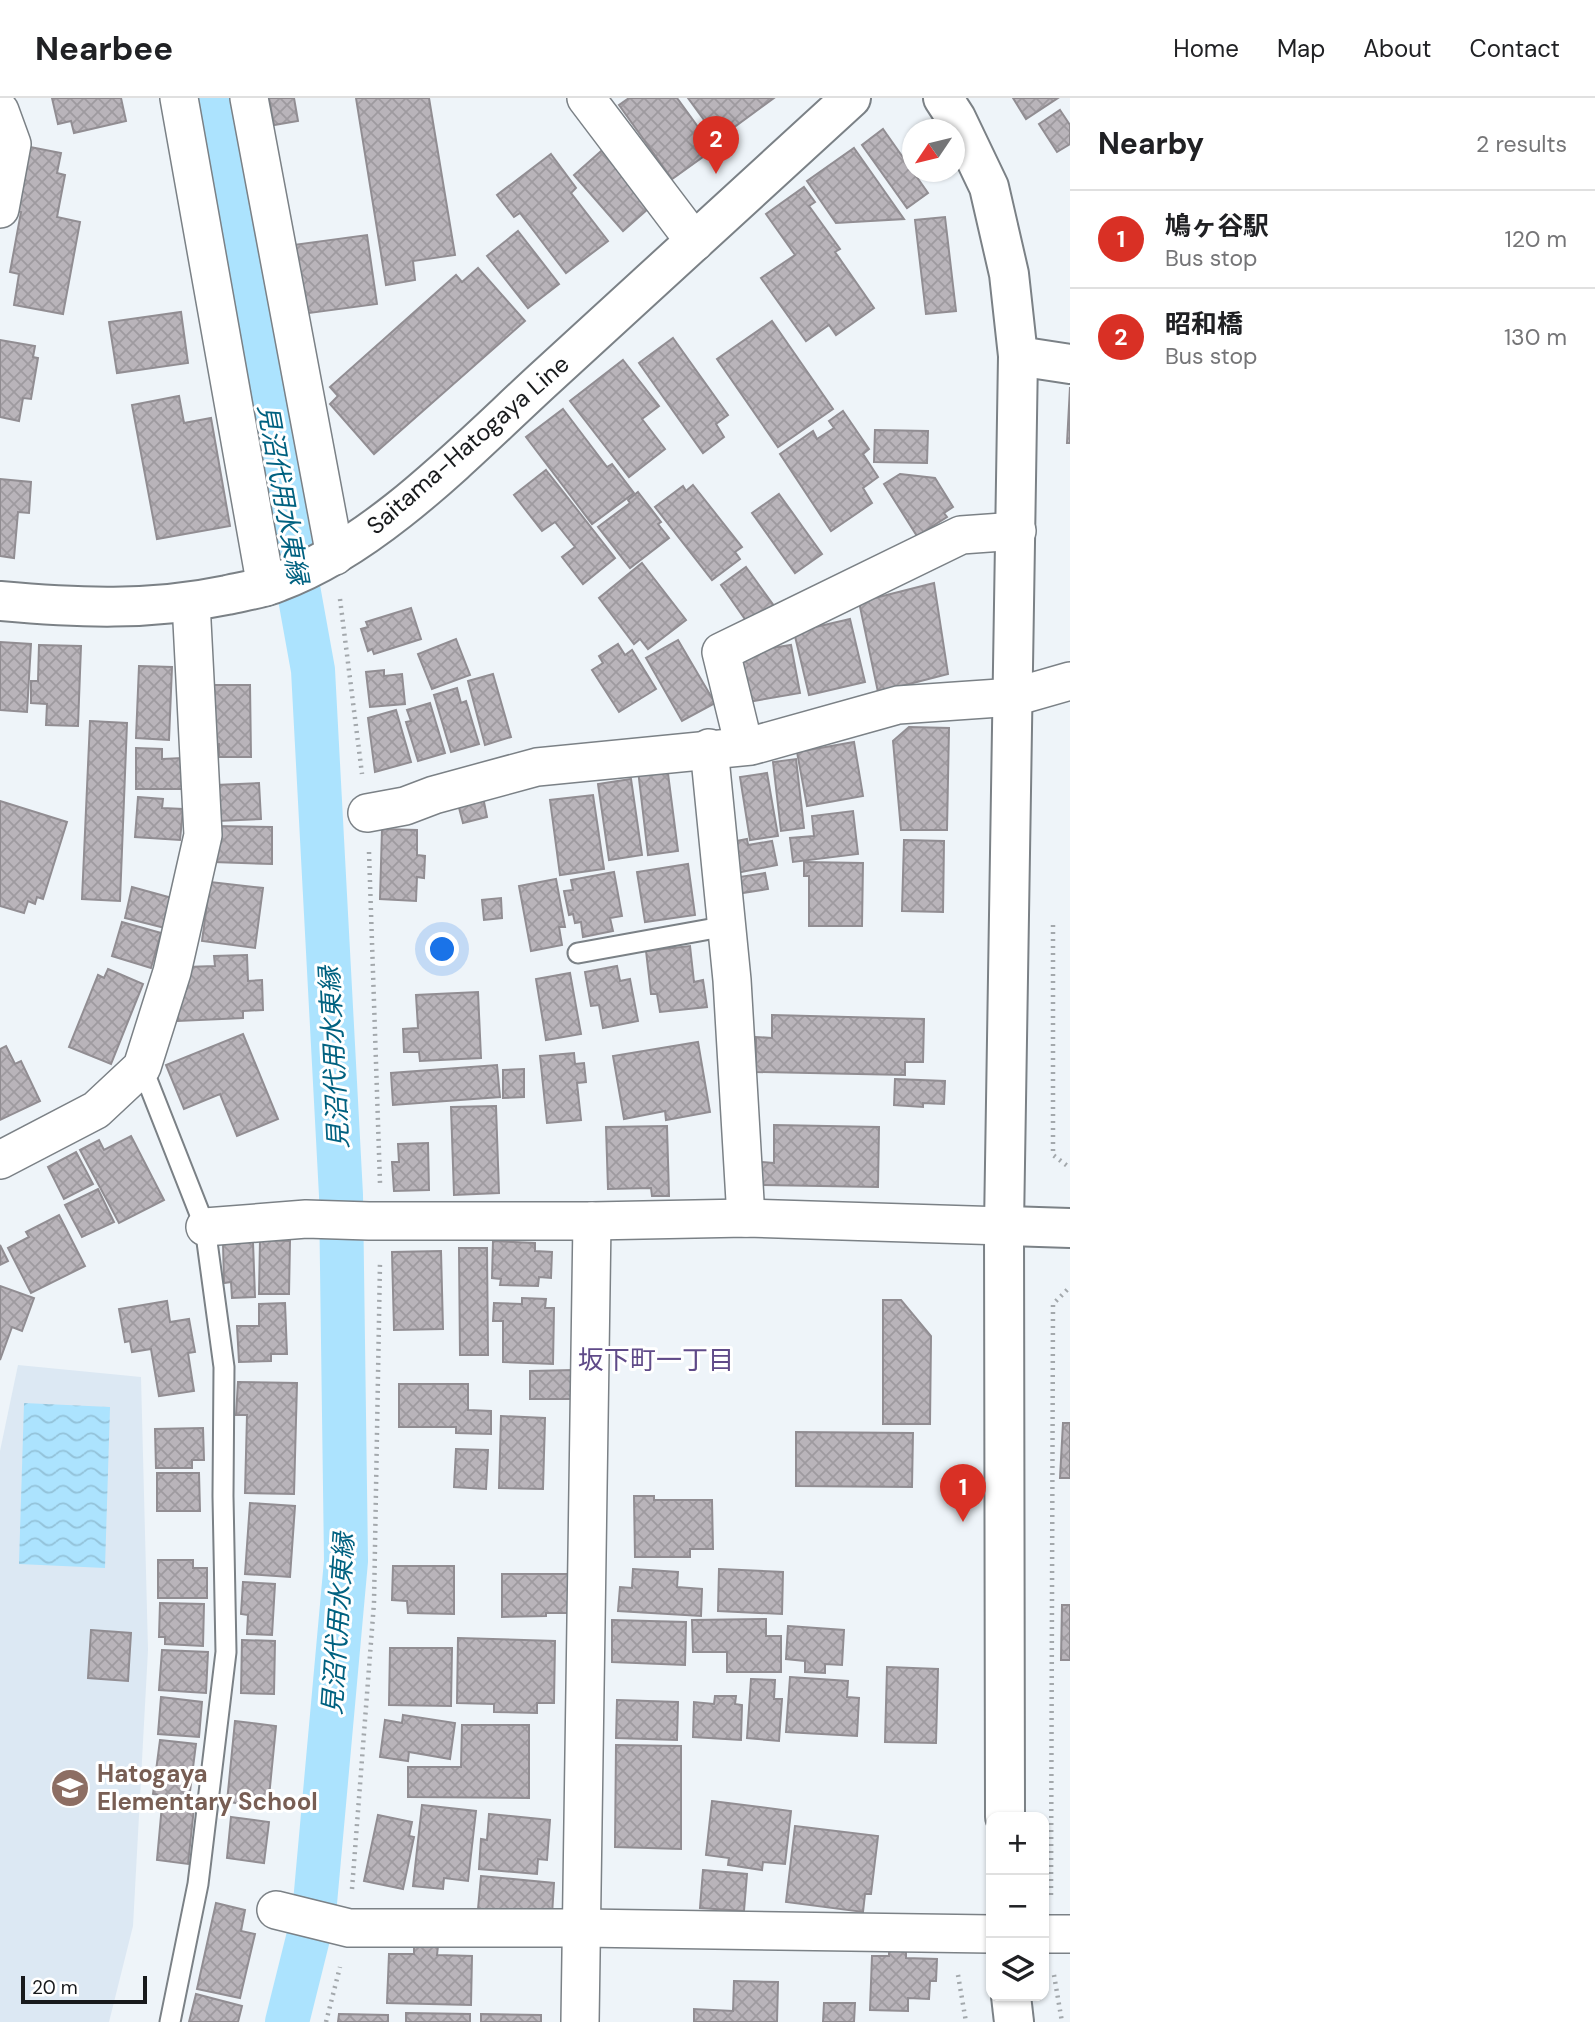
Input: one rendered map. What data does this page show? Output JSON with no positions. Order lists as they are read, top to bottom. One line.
{"streets":{"street":["Saitama-Hatogaya Line"]},"districts":["坂下町一丁目"],"water":["見沼代用水東縁"],"places":{"school or university":["Hatogaya Elementary School"]},"scale_bar":"20 m","north":"bottom left","page":{"header":"Nearbee","nav":["Home","Map","About","Contact"],"heading":["Nearby","2 results"],"pins":["2","1"],"list":[{"mark":"1","name":"鳩ヶ谷駅","note":"Bus stop","value":"120 m"},{"mark":"2","name":"昭和橋","note":"Bus stop","value":"130 m"}],"map_buttons":["+","−"],"scale":"20 m"}}
